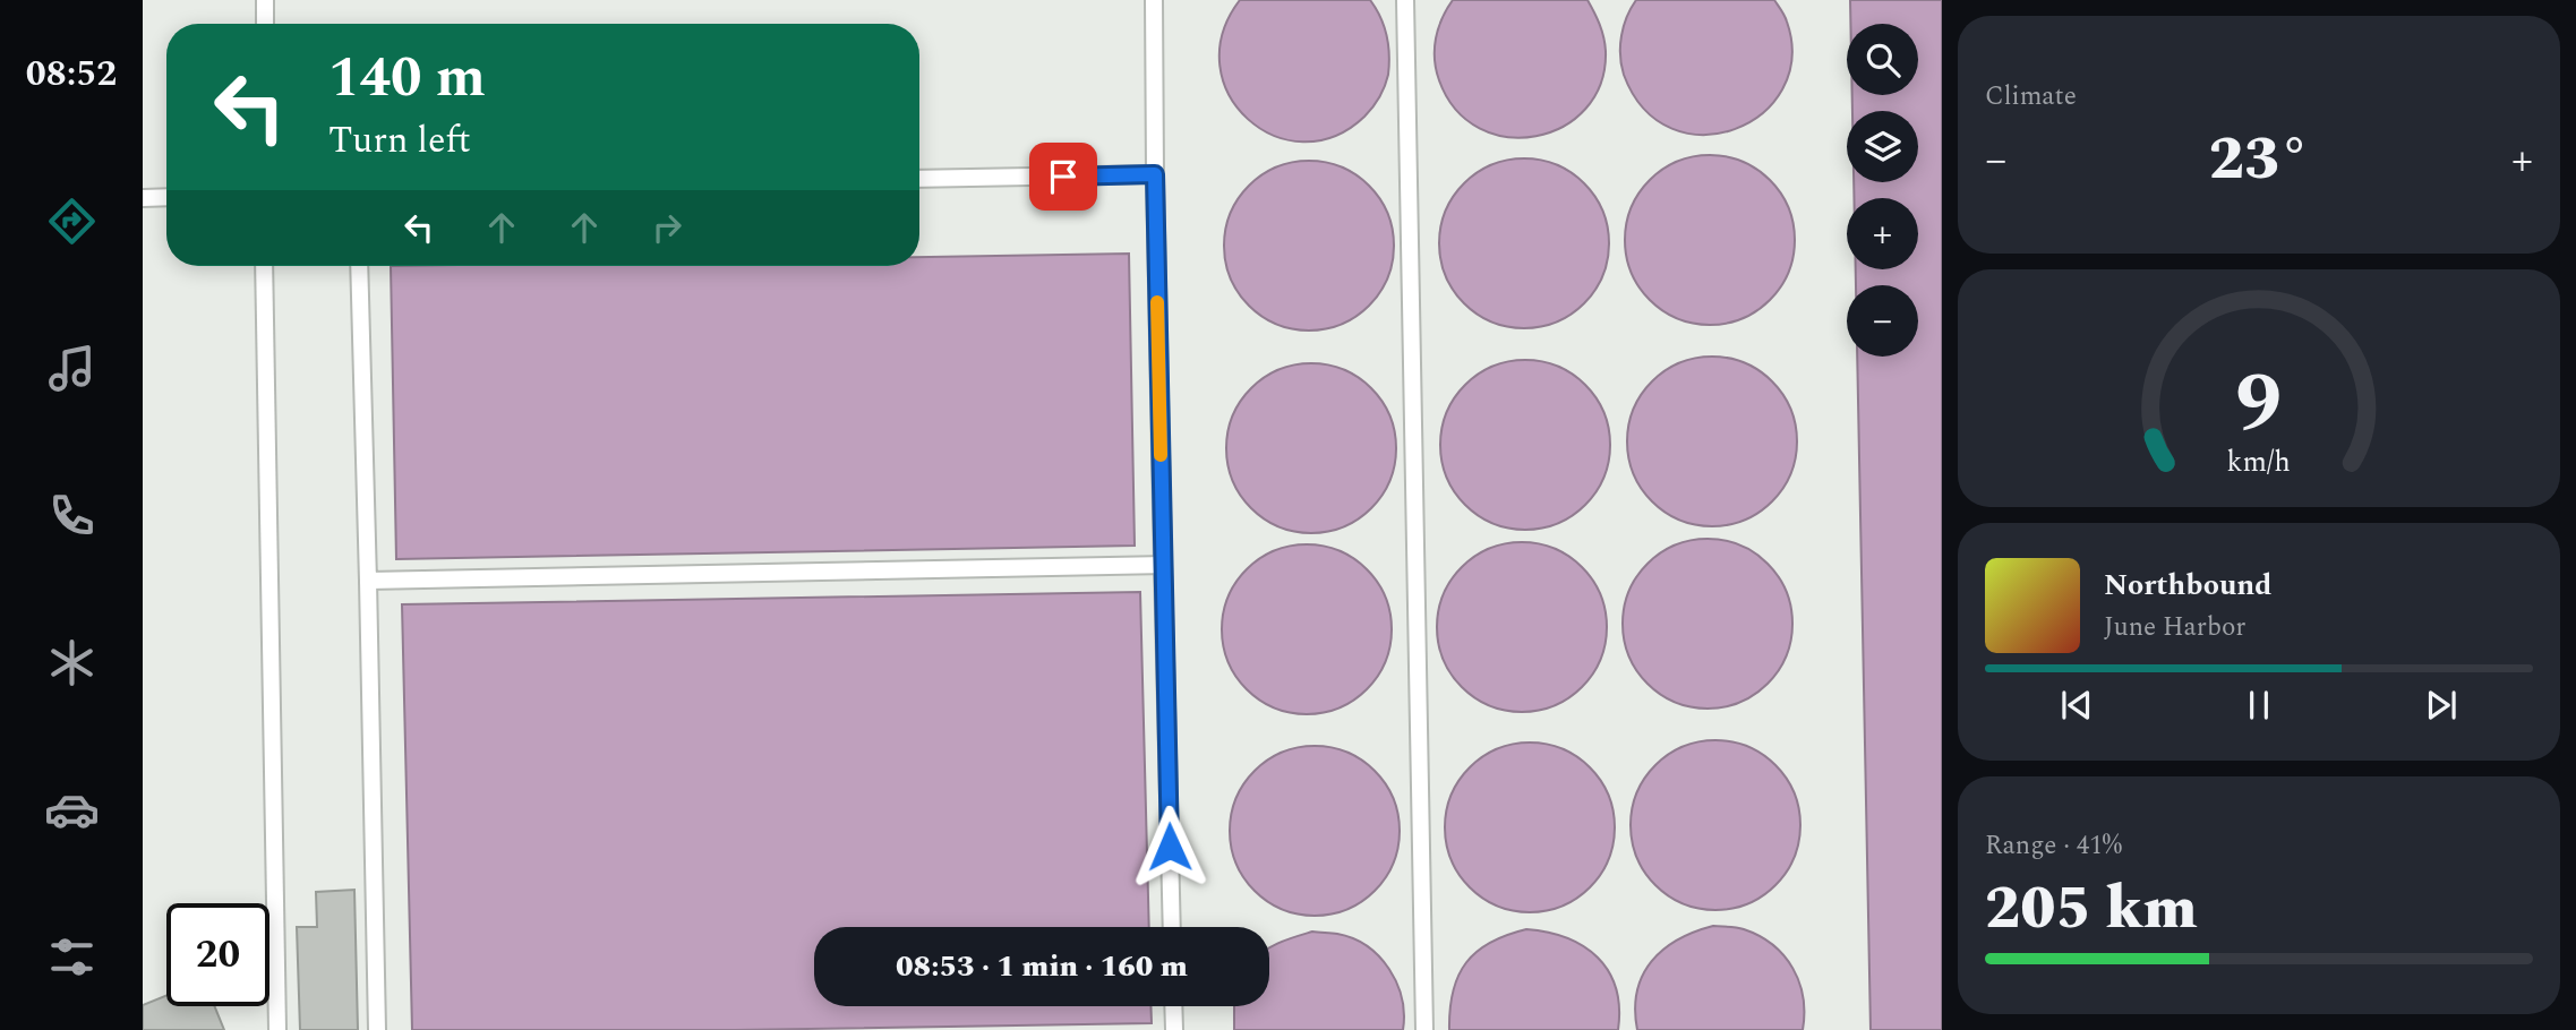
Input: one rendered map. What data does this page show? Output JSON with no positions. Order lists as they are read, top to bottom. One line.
{"page":{"tabs":"08:52","tile":["Climate",["Range · 41%","205 km"]],"map_buttons":["+","−"],"turn":["140 m","Turn left"],"heat":["−","23°","+"],"song":["Northbound","June Harbor"],"limit":"20","trip":"08:53 · 1 min · 160 m","gauge":["9","km/h"]}}
